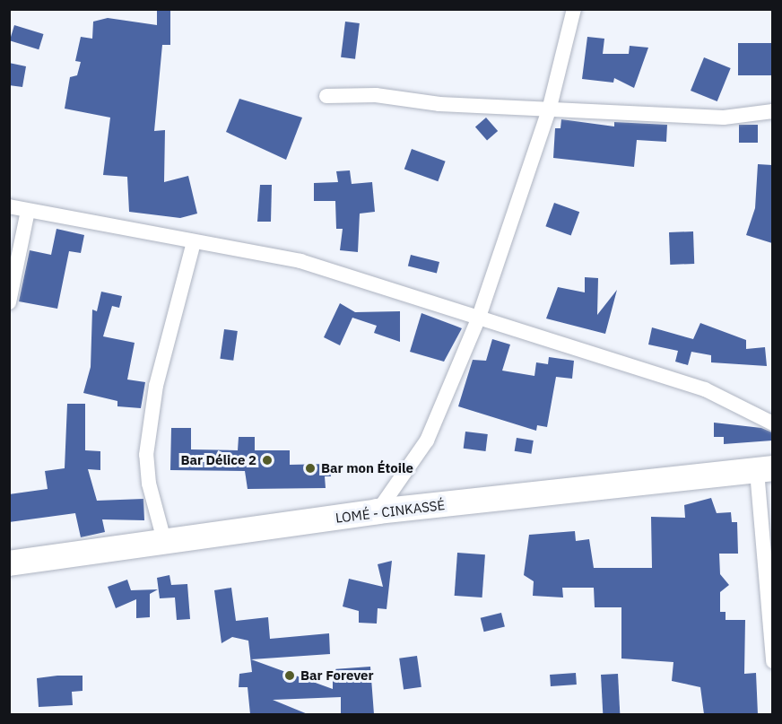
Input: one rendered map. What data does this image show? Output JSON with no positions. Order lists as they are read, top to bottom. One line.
{"streets":{"highway":["LOMÉ - CINKASSÉ"]},"places":["Bar Délice 2","Bar mon Étoile","Bar Forever"]}
